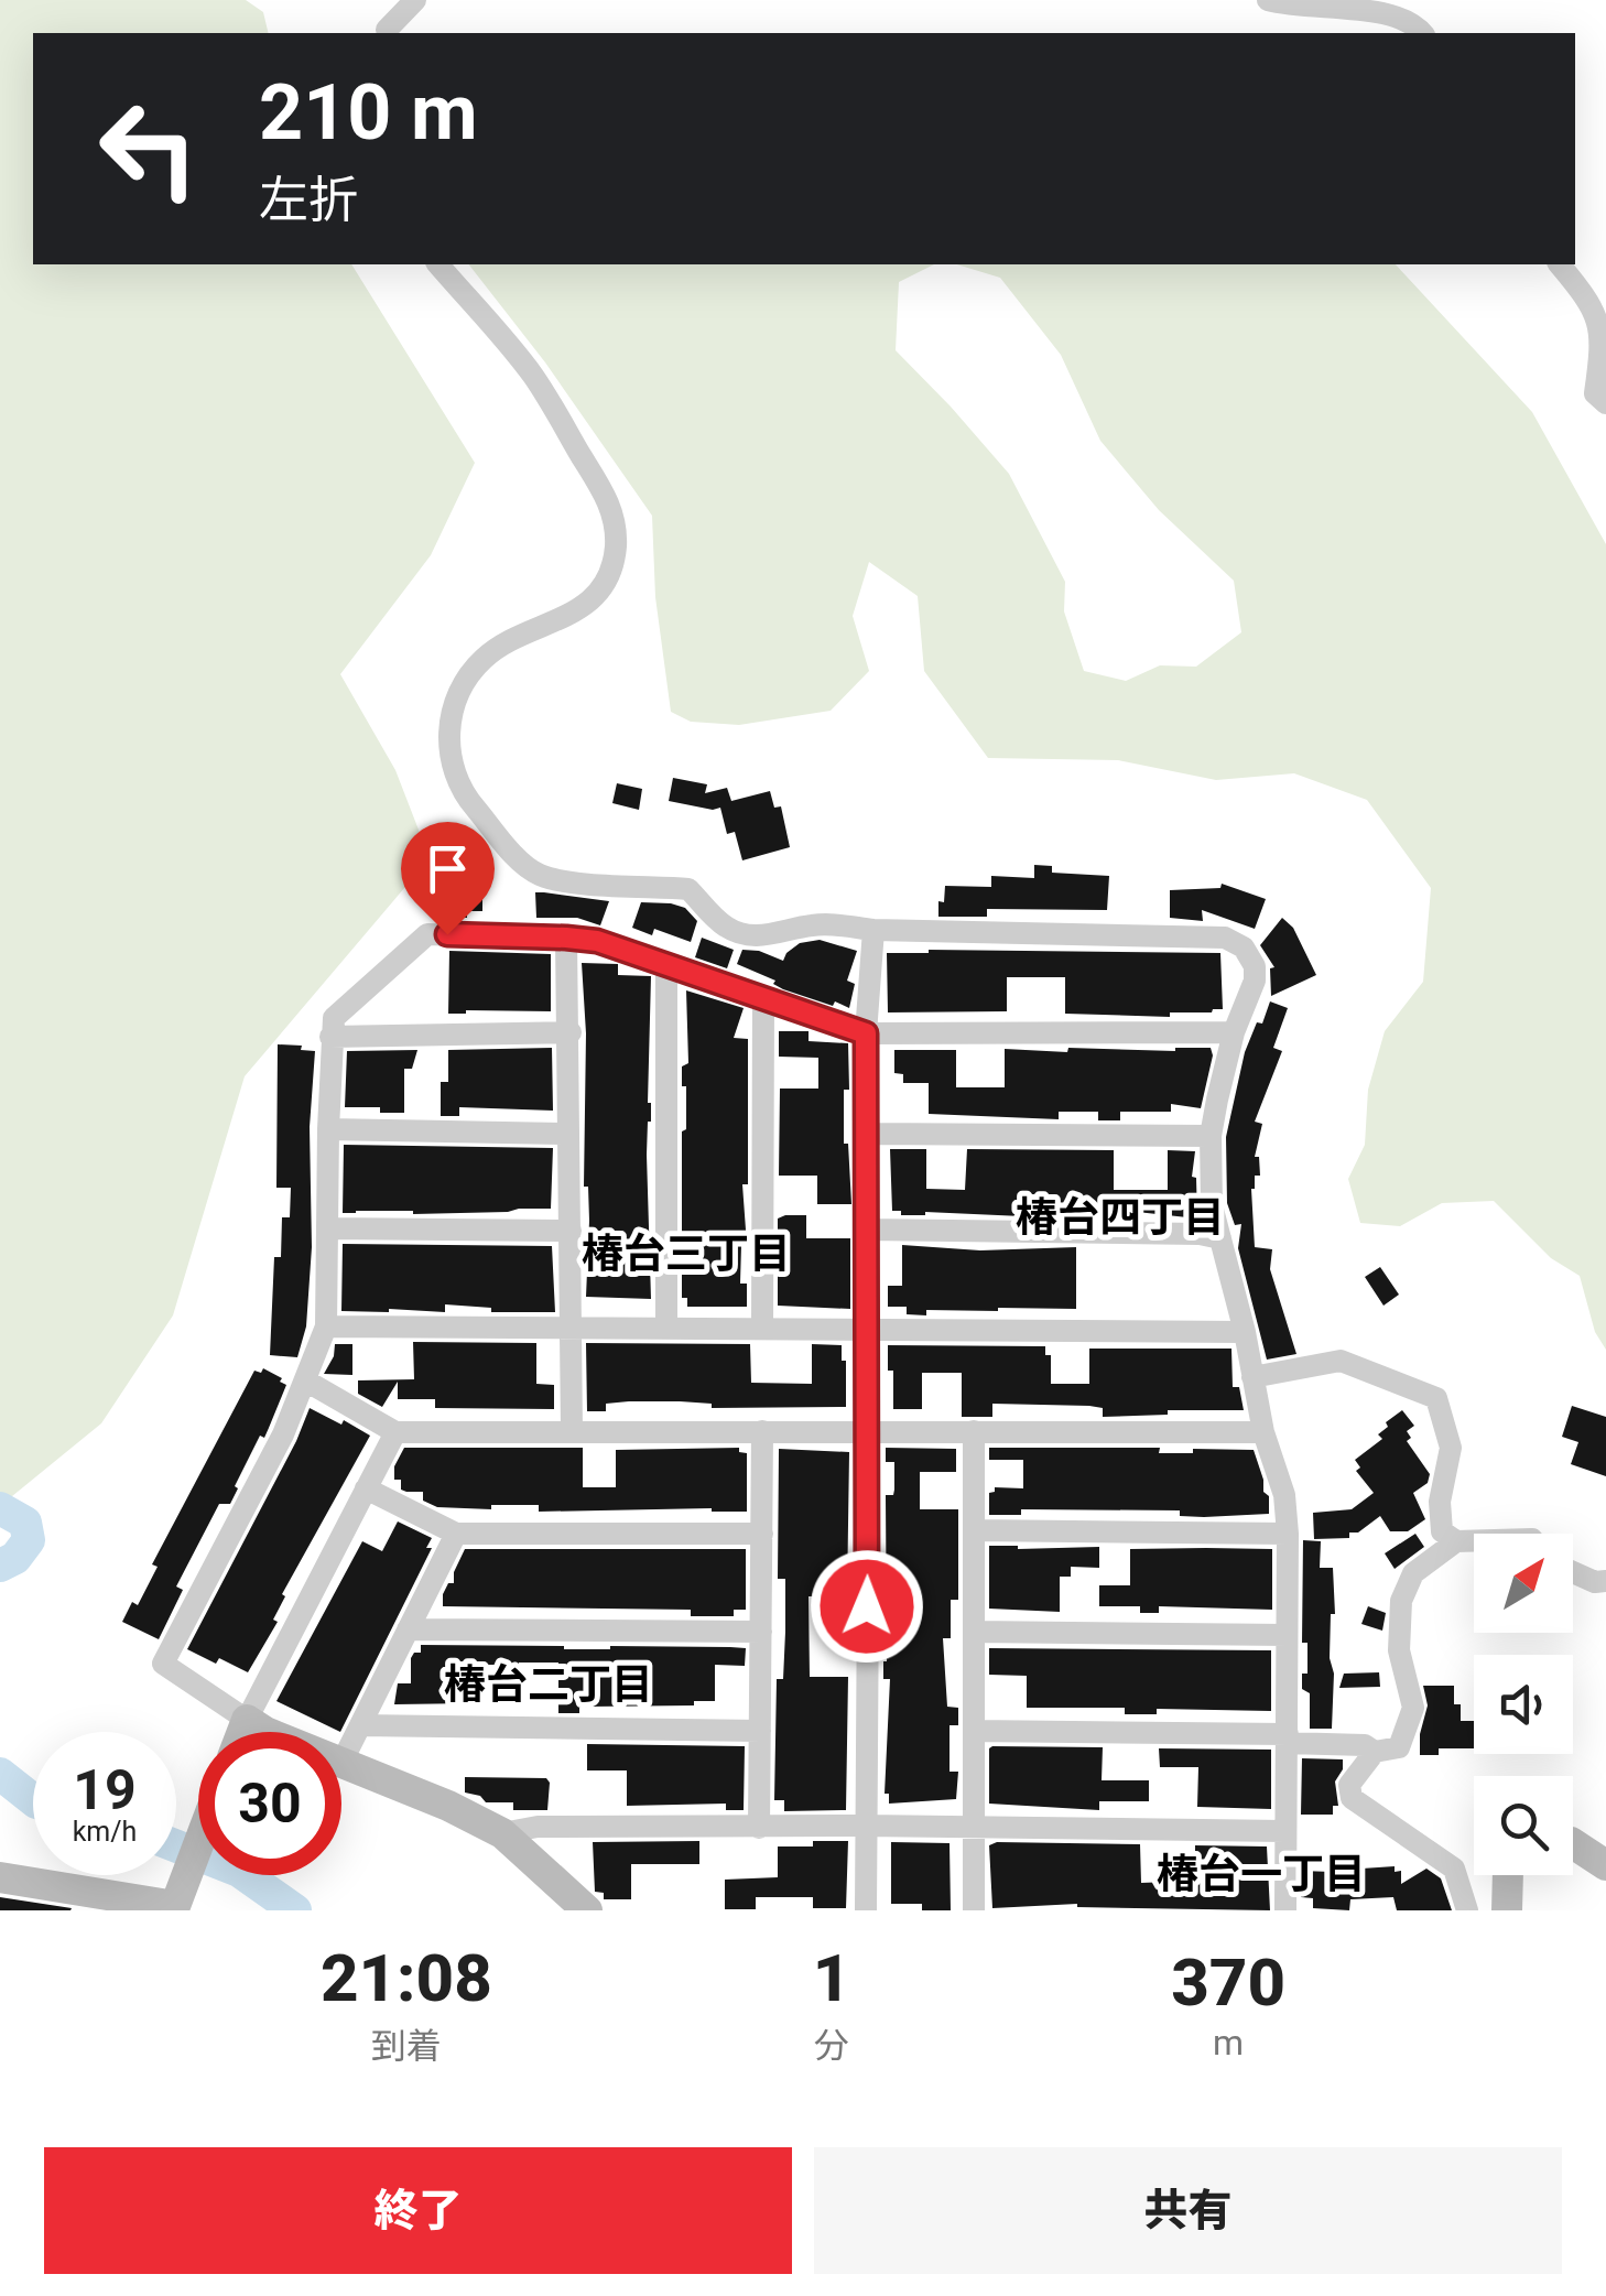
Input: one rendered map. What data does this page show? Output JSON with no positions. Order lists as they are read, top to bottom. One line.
{"districts":["椿台四丁目","椿台三丁目","椿台二丁目","椿台一丁目"],"north":"top right","page":{"turn":["210 m","左折"],"speed":"19 km/h","limit":"30","eta":["21:08","到着","1","分","370","m"],"buttons":["終了","共有"]}}
